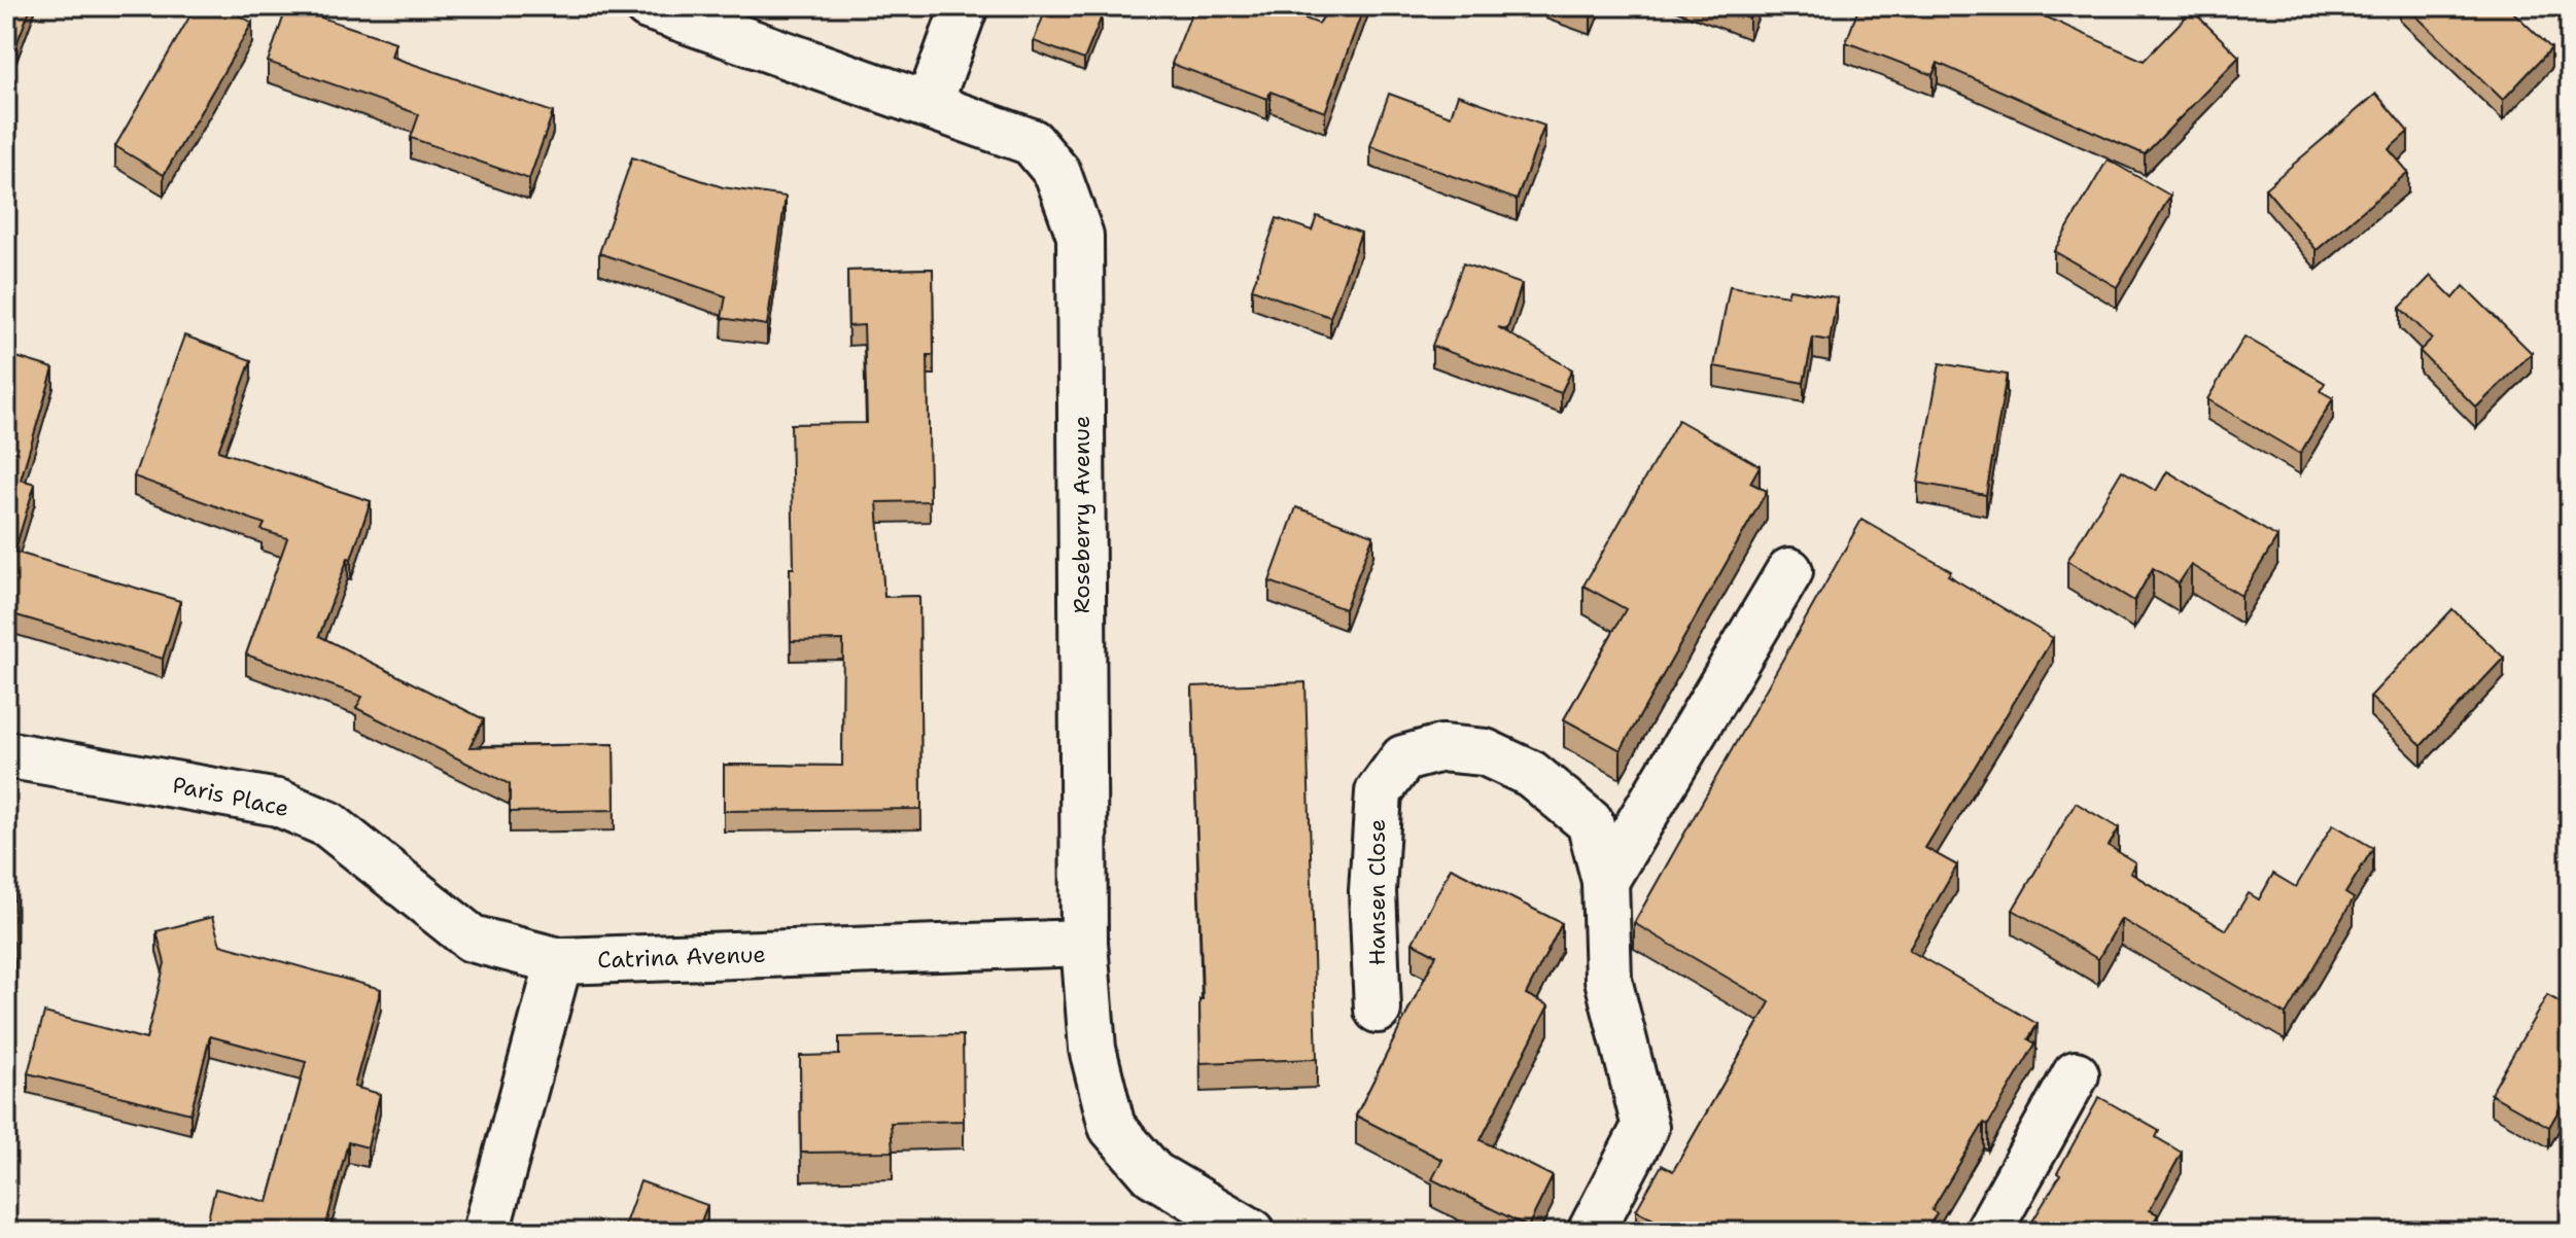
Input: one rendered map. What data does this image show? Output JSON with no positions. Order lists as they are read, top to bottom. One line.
{"streets":{"street":["Roseberry Avenue","Paris Place","Hansen Close","Catrina Avenue"]},"crossings":[["Roseberry Avenue","Catrina Avenue"],["Paris Place","Catrina Avenue"]]}
